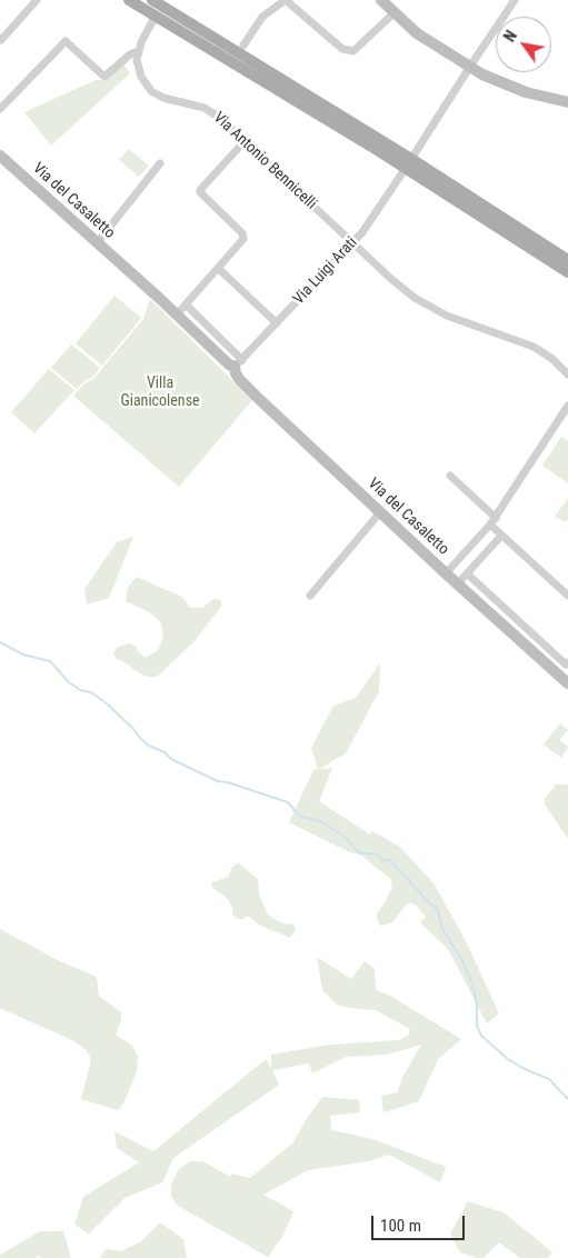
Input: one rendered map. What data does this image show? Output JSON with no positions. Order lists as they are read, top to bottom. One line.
{"streets":{"street":["Via Antonio Bennicelli","Via del Casaletto","Via Luigi Arati"]},"crossings":[["Via Antonio Bennicelli","Via Luigi Arati"],["Via del Casaletto","Via Luigi Arati"]],"parks":["Villa Gianicolense"],"scale_bar":"100 m","north":"top left"}
